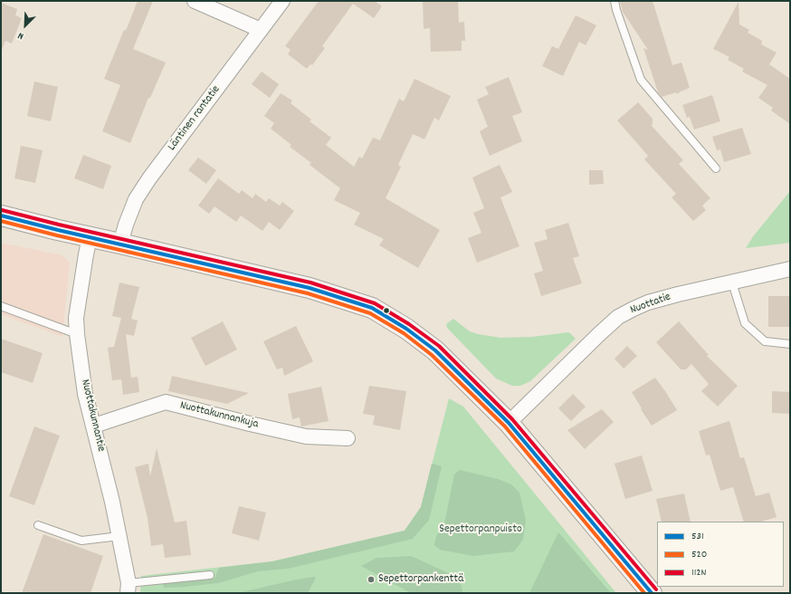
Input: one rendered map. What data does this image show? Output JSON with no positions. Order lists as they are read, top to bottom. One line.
{"streets":{"street":["Läntinen rantatie","Nuottatie","Nuottakunnantie","Nuottakunnankuja"]},"crossings":[["Nuottakunnantie","Nuottakunnankuja"]],"parks":["Sepettorpanpuisto"],"places":["Sepettorpankenttä"],"lines":["transit line 112N","transit line 531","transit line 520"],"legend":["531","520","112N"],"north":"bottom left"}
